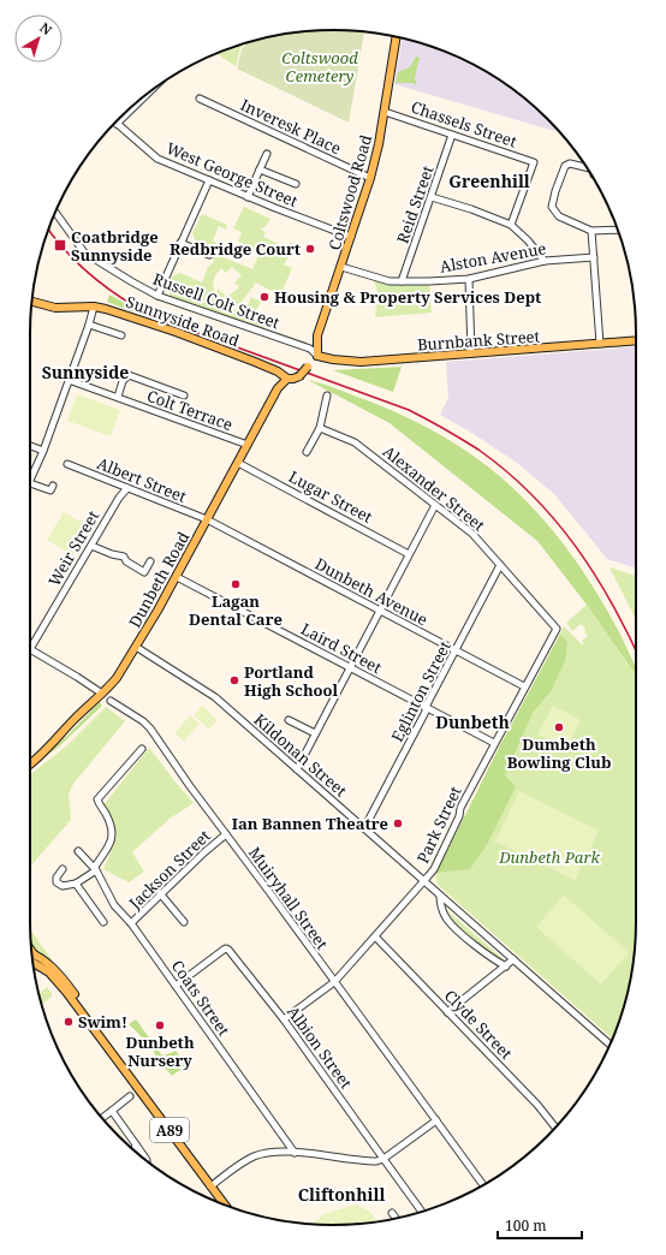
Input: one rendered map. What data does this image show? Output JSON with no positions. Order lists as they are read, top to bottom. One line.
{"streets":{"main road":["Coltswood Road","Sunnyside Road","Burnbank Street","Dunbeth Road","A89"],"street":["Chassels Street","Inveresk Place","West George Street","Reid Street","Alston Avenue","Russell Colt Street","Colt Terrace","Albert Street","Alexander Street","Lugar Street","Weir Street","Dunbeth Avenue","Laird Street","Eglinton Street","Kildonan Street","Park Street","Jackson Street","Muiryhall Street","Coats Street","Clyde Street","Albion Street"]},"crossings":[["Chassels Street","Coltswood Road"],["Chassels Street","Reid Street"],["Inveresk Place","Coltswood Road"],["West George Street","Coltswood Road"],["Coltswood Road","Alston Avenue"],["Coltswood Road","Russell Colt Street"],["Coltswood Road","Burnbank Street"],["Reid Street","Alston Avenue"],["Russell Colt Street","Burnbank Street"],["Sunnyside Road","Dunbeth Road"],["Colt Terrace","Dunbeth Road"],["Albert Street","Weir Street"],["Albert Street","Dunbeth Road"],["Albert Street","Dunbeth Avenue"],["Alexander Street","Eglinton Street"],["Alexander Street","Park Street"],["Lugar Street","Dunbeth Road"],["Dunbeth Road","Dunbeth Avenue"],["Dunbeth Road","Laird Street"],["Dunbeth Road","Kildonan Street"],["Dunbeth Avenue","Eglinton Street"],["Dunbeth Avenue","Park Street"],["Laird Street","Eglinton Street"],["Laird Street","Park Street"],["Eglinton Street","Kildonan Street"],["Kildonan Street","Park Street"],["Park Street","Muiryhall Street"],["Park Street","Clyde Street"],["Park Street","Albion Street"],["Jackson Street","Muiryhall Street"],["Jackson Street","Coats Street"],["Coats Street","Albion Street"]],"districts":["Greenhill","Sunnyside","Dunbeth","Cliftonhill"],"parks":["Coltswood Cemetery","Dunbeth Park"],"places":{"transit":["Coatbridge Sunnyside"],"other":["Redbridge Court","Housing & Property Services Dept","Lagan Dental Care","Portland High School","Dumbeth Bowling Club","Ian Bannen Theatre","Swim!","Dunbeth Nursery"]},"scale_bar":"100 m","north":"top right"}
